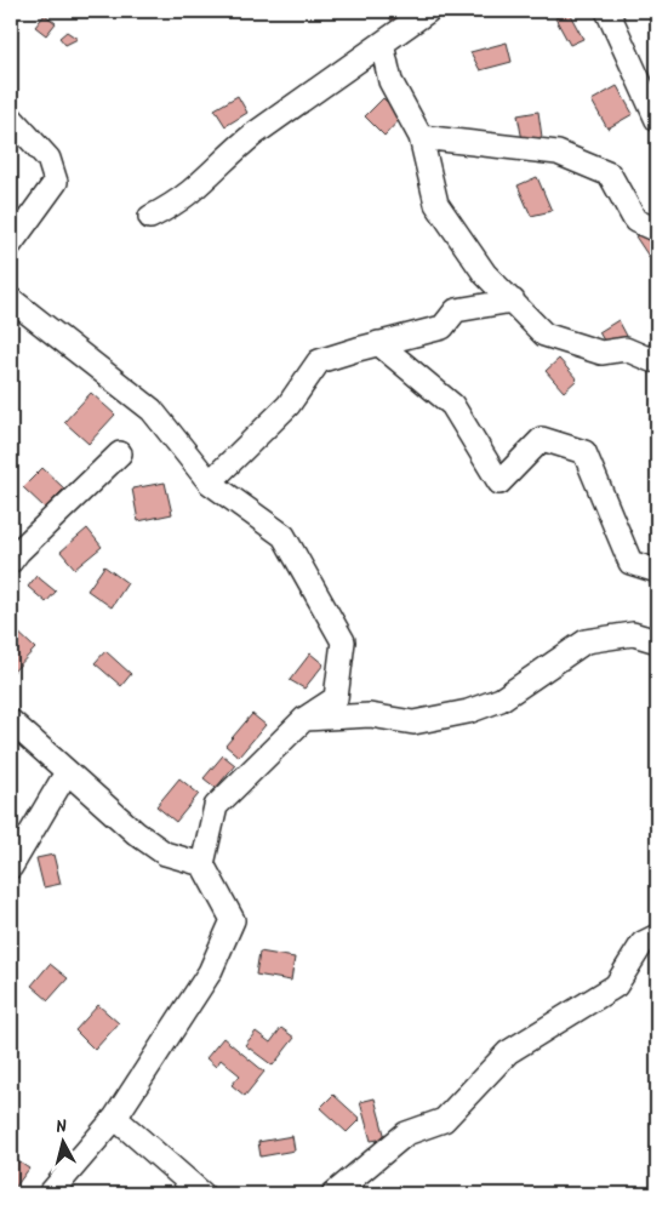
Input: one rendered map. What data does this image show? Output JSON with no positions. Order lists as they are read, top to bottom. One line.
{"north":"top"}
